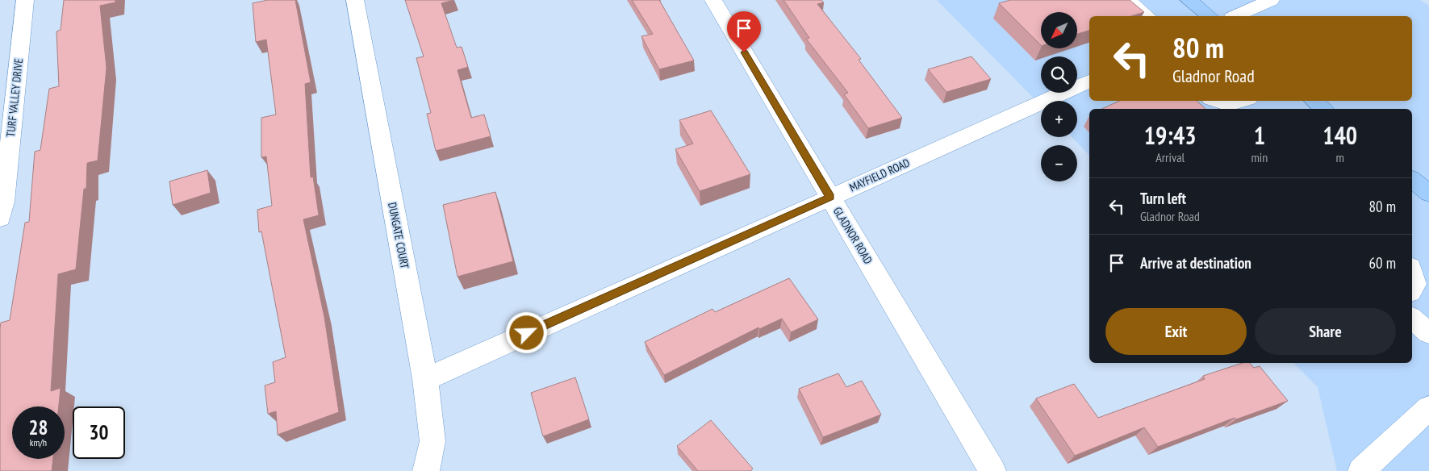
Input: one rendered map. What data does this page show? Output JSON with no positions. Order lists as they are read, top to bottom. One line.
{"streets":{"street":["TURF VALLEY DRIVE","MAYFIELD ROAD","DUNGATE COURT","GLADNOR ROAD"]},"crossings":[["MAYFIELD ROAD","DUNGATE COURT"],["MAYFIELD ROAD","GLADNOR ROAD"]],"north":"bottom left","page":{"map_buttons":["+","−"],"turn":["80 m","Gladnor Road"],"eta":["19:43","Arrival","1","min","140","m"],"list":[{"name":"Turn left","note":"Gladnor Road","value":"80 m"},{"name":"Arrive at destination","value":"60 m"}],"buttons":["Exit","Share"],"speed":"28 km/h","limit":"30"}}
